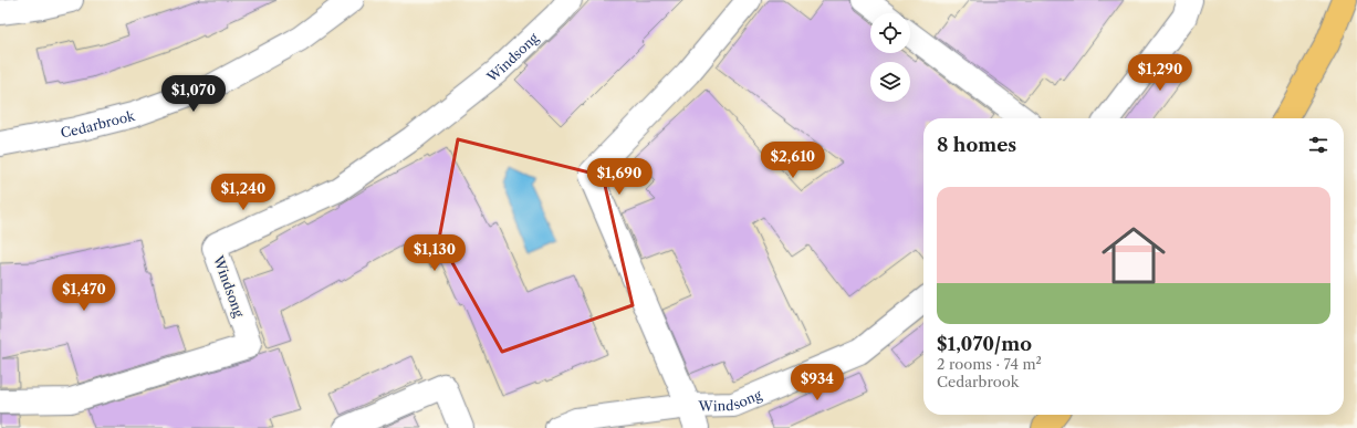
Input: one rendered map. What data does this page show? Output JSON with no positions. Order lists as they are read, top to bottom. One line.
{"streets":{"street":["Windsong","Cedarbrook"]},"page":{"price":["$1,290","$1,070","$2,610","$1,690","$1,240","$1,130","$1,470","$934"],"heading":"8 homes","list":[{"name":"$1,070/mo","note":"2 rooms · 74 m² · Cedarbrook"}]}}
